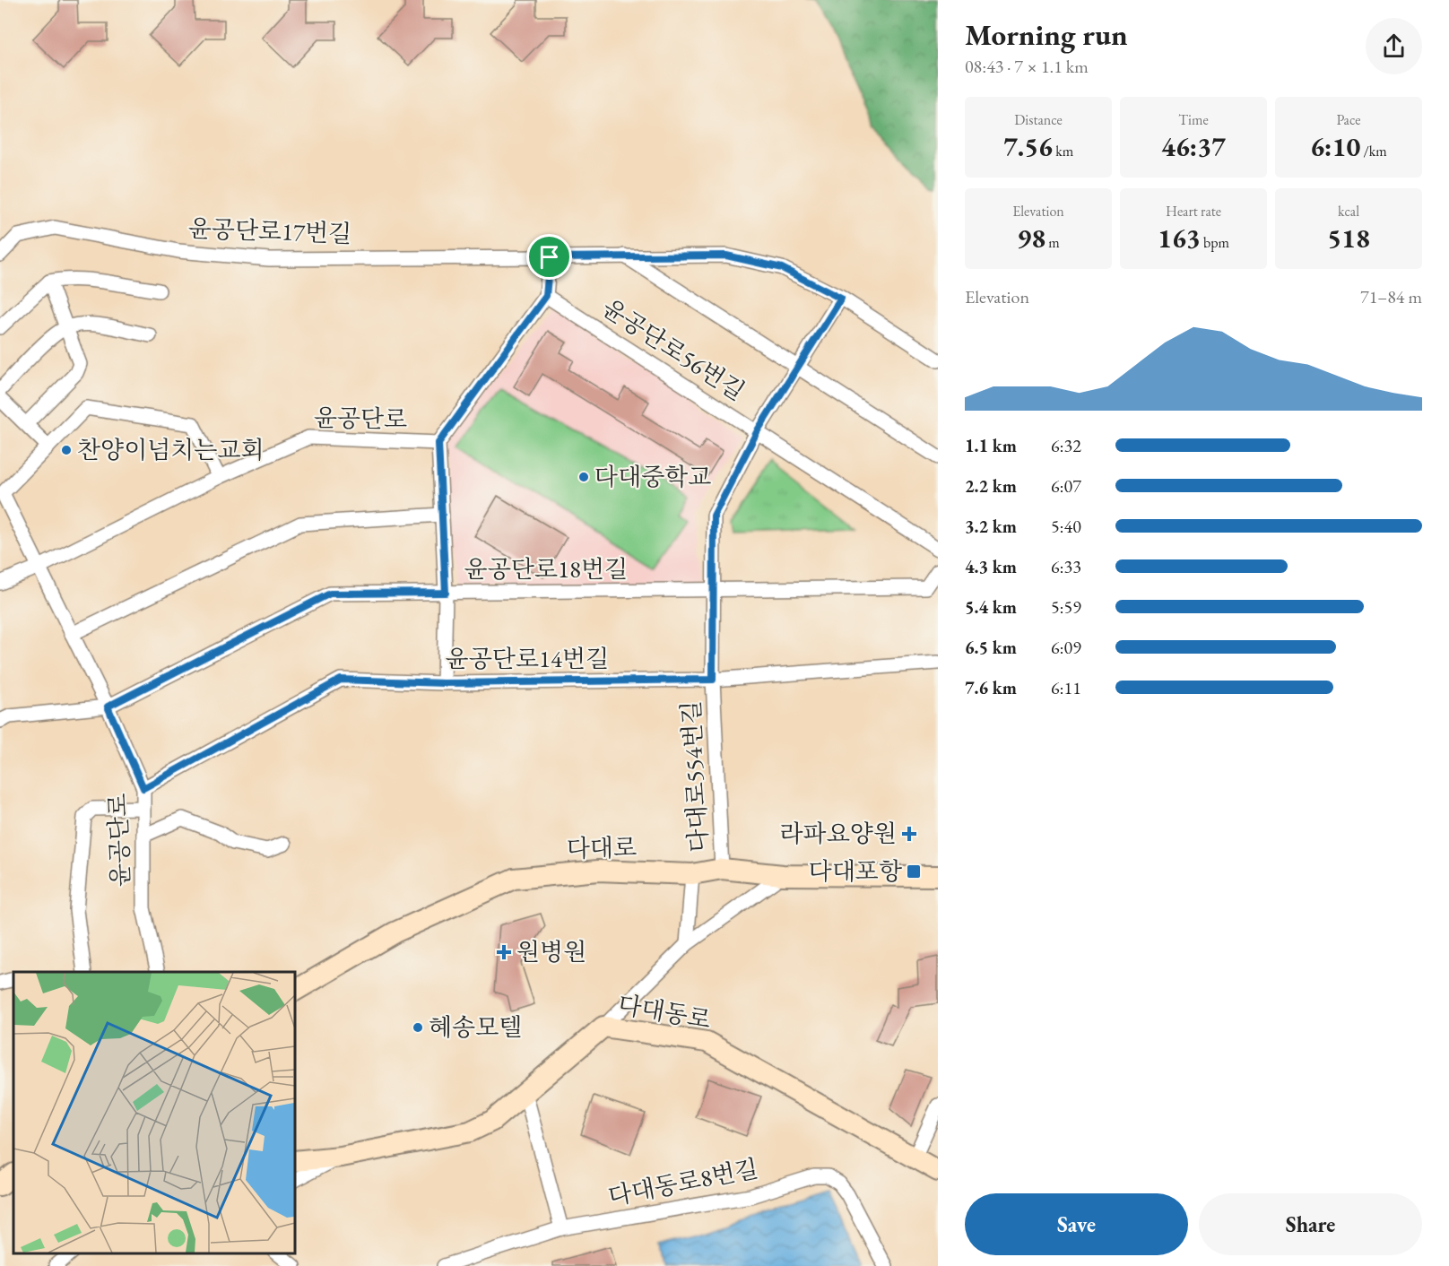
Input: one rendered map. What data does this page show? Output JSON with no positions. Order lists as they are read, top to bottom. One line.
{"streets":{"street":["윤공단로17번길","윤공단로56번길","윤공단로","윤공단로18번길","윤공단로14번길","다대로554번길","다대로","다대동로","다대동로8번길"]},"crossings":[["윤공단로56번길","윤공단로"],["윤공단로56번길","다대로554번길"],["윤공단로","윤공단로18번길"],["윤공단로","윤공단로14번길"],["윤공단로18번길","다대로554번길"],["윤공단로14번길","다대로554번길"],["다대로554번길","다대로"]],"places":{"other":["찬양이넘치는교회","다대중학교","혜송모텔"],"health":["라파요양원","원병원"],"transit":["다대포항"]},"page":{"heading":["Morning run","08:43 · 7 × 1.1 km"],"stats":[["Distance","7.56 km"],["Time","46:37"],["Pace","6:10 /km"],["Elevation","98 m"],["Heart rate","163 bpm"],["kcal","518"]],"chart":["Elevation","71–84 m"],"list":[{"name":"1.1 km","note":"6:32"},{"name":"2.2 km","note":"6:07"},{"name":"3.2 km","note":"5:40"},{"name":"4.3 km","note":"6:33"},{"name":"5.4 km","note":"5:59"},{"name":"6.5 km","note":"6:09"},{"name":"7.6 km","note":"6:11"}],"buttons":["Save","Share"]}}
